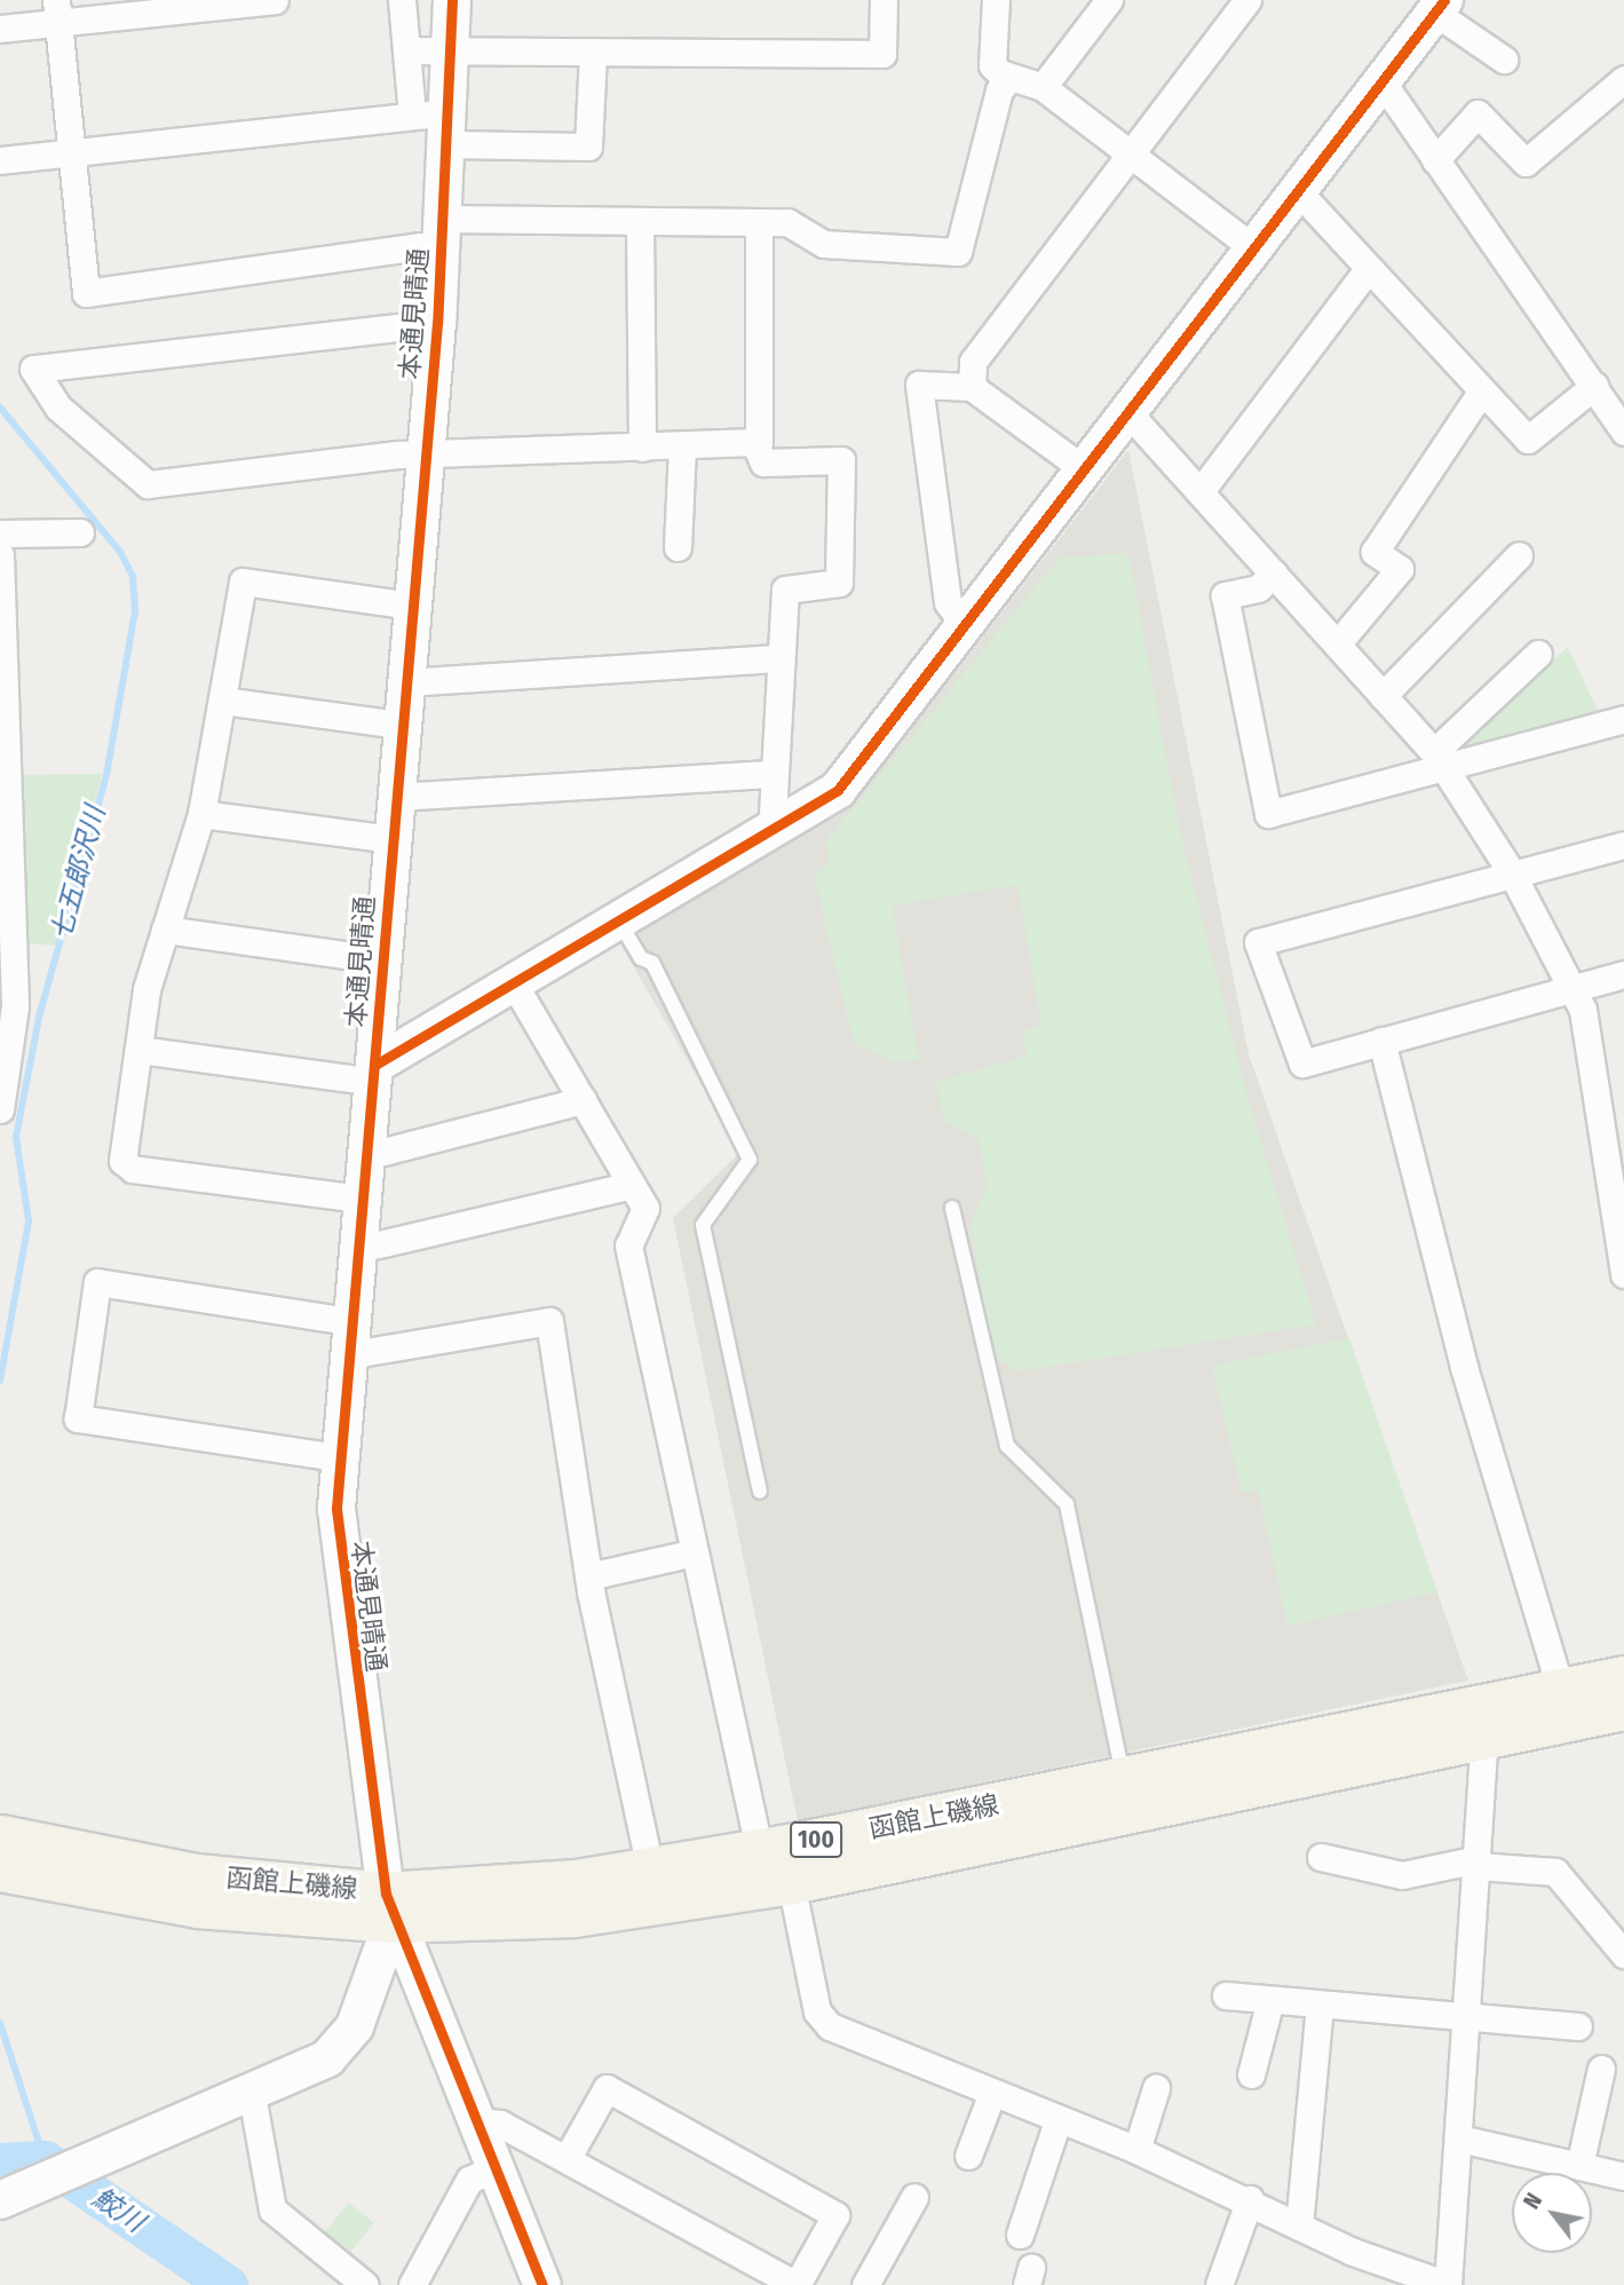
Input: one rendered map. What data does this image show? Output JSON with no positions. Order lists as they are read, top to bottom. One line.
{"streets":{"main road":["函館上磯線","100"],"street":["本通見晴通"]},"crossings":[["本通見晴通","函館上磯線"]],"water":["七五郎沢川","鮫川"],"north":"top left"}
